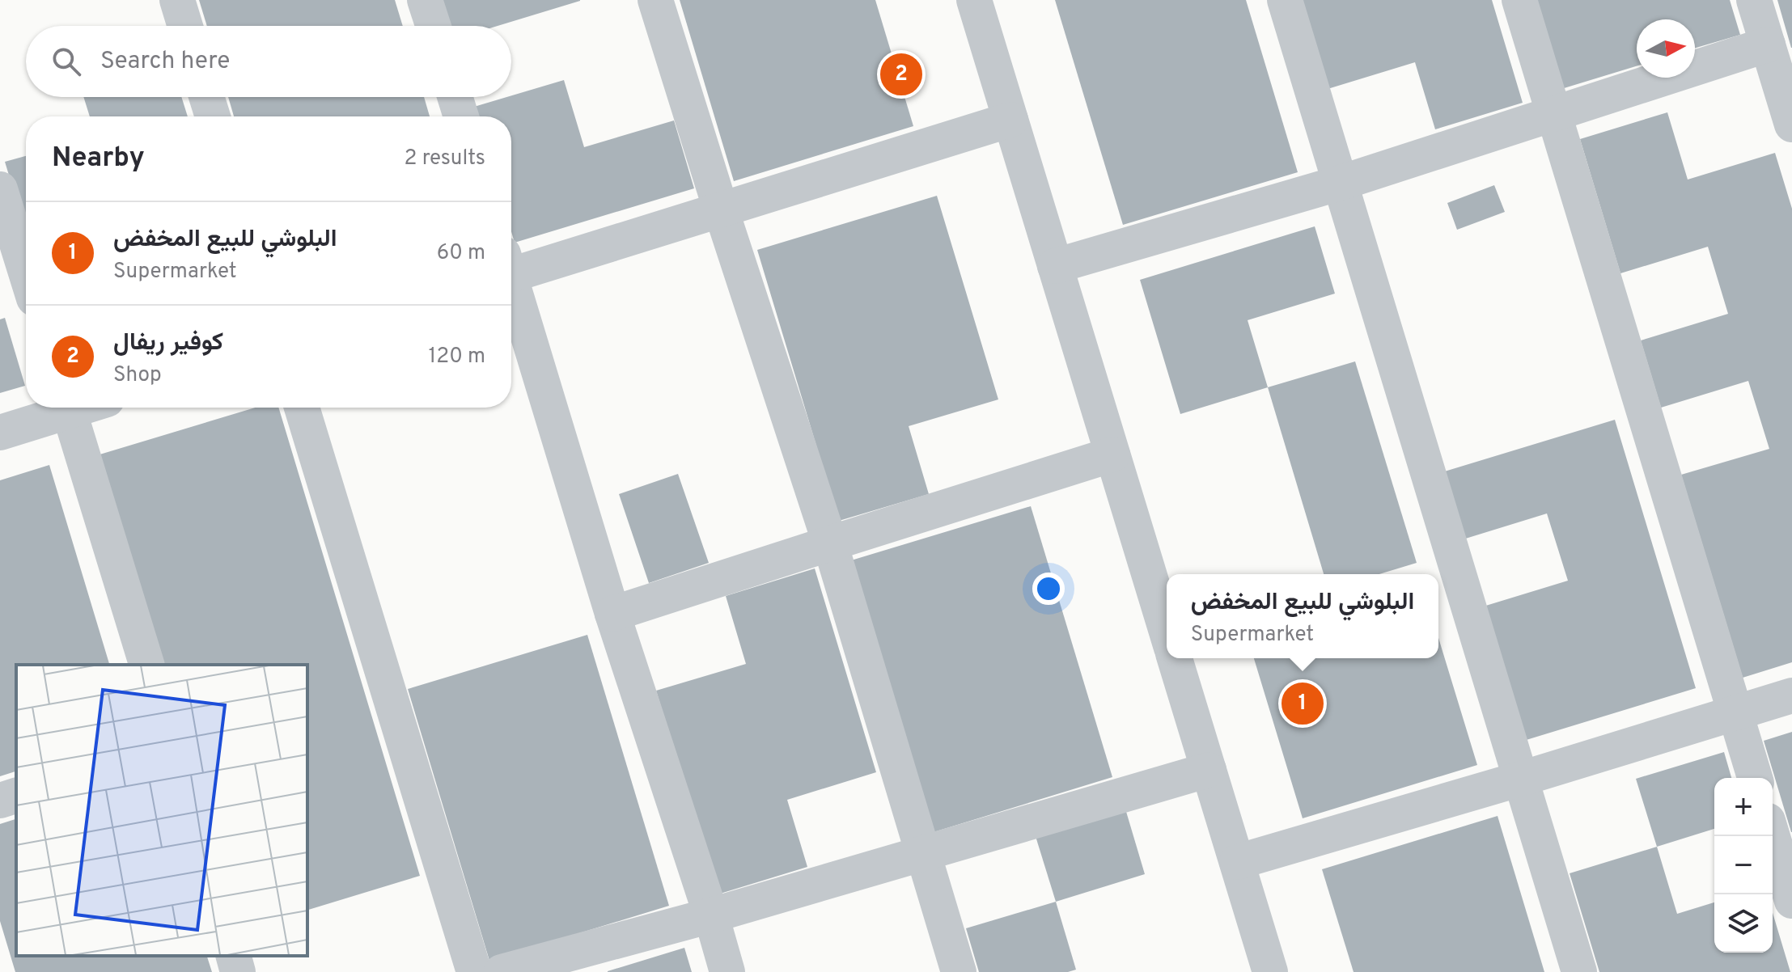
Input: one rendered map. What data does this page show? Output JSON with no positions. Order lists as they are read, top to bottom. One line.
{"north":"right","page":{"search":"Search here","pins":["2","1"],"heading":["Nearby","2 results"],"list":[{"mark":"1","name":"البلوشي للبيع المخفض","note":"Supermarket","value":"60 m"},{"mark":"2","name":"كوفير ريفال","note":"Shop","value":"120 m"}],"popup":["البلوشي للبيع المخفض","Supermarket"],"map_buttons":["+","−"]}}
